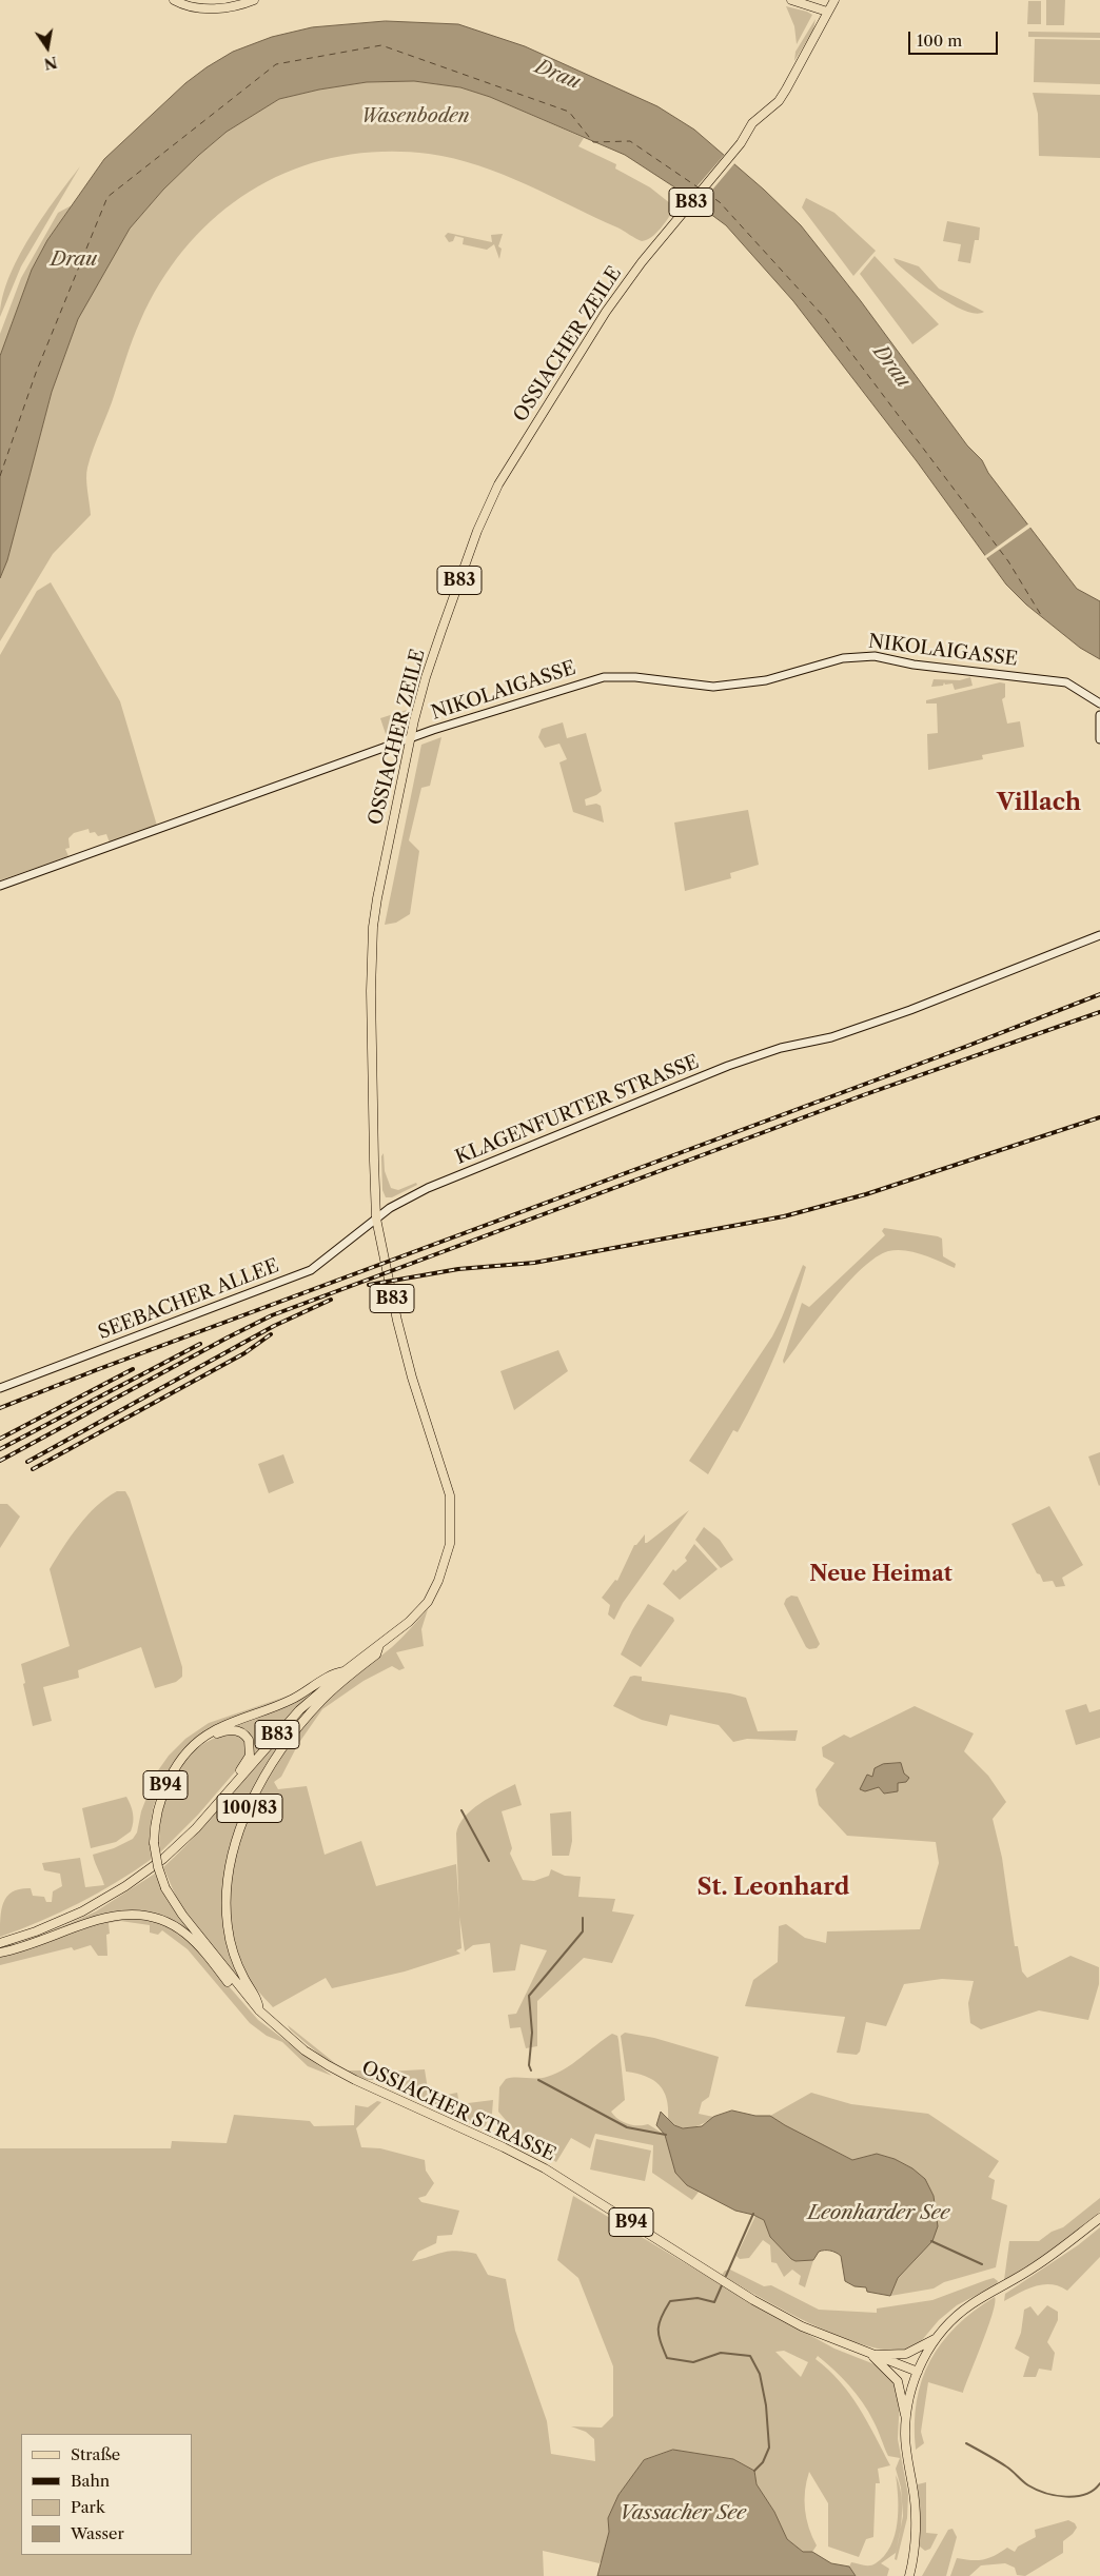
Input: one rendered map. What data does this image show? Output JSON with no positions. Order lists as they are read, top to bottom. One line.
{"streets":{"main road":["B83","OSSIACHER ZEILE","B94","100/83","OSSIACHER STRASSE"],"street":["NIKOLAIGASSE","KLAGENFURTER STRASSE","SEEBACHER ALLEE"]},"crossings":[["B83","OSSIACHER ZEILE"],["B83","100/83"],["OSSIACHER ZEILE","NIKOLAIGASSE"],["OSSIACHER ZEILE","KLAGENFURTER STRASSE"],["OSSIACHER ZEILE","SEEBACHER ALLEE"],["OSSIACHER ZEILE","100/83"],["KLAGENFURTER STRASSE","SEEBACHER ALLEE"],["B94","100/83"],["B94","OSSIACHER STRASSE"],["100/83","OSSIACHER STRASSE"]],"districts":["Villach","Neue Heimat","St. Leonhard"],"water":["Drau","Leonharder See","Vassacher See"],"parks":["Wasenboden"],"legend":["Straße","Bahn","Park","Wasser"],"scale_bar":"100 m","north":"bottom"}
